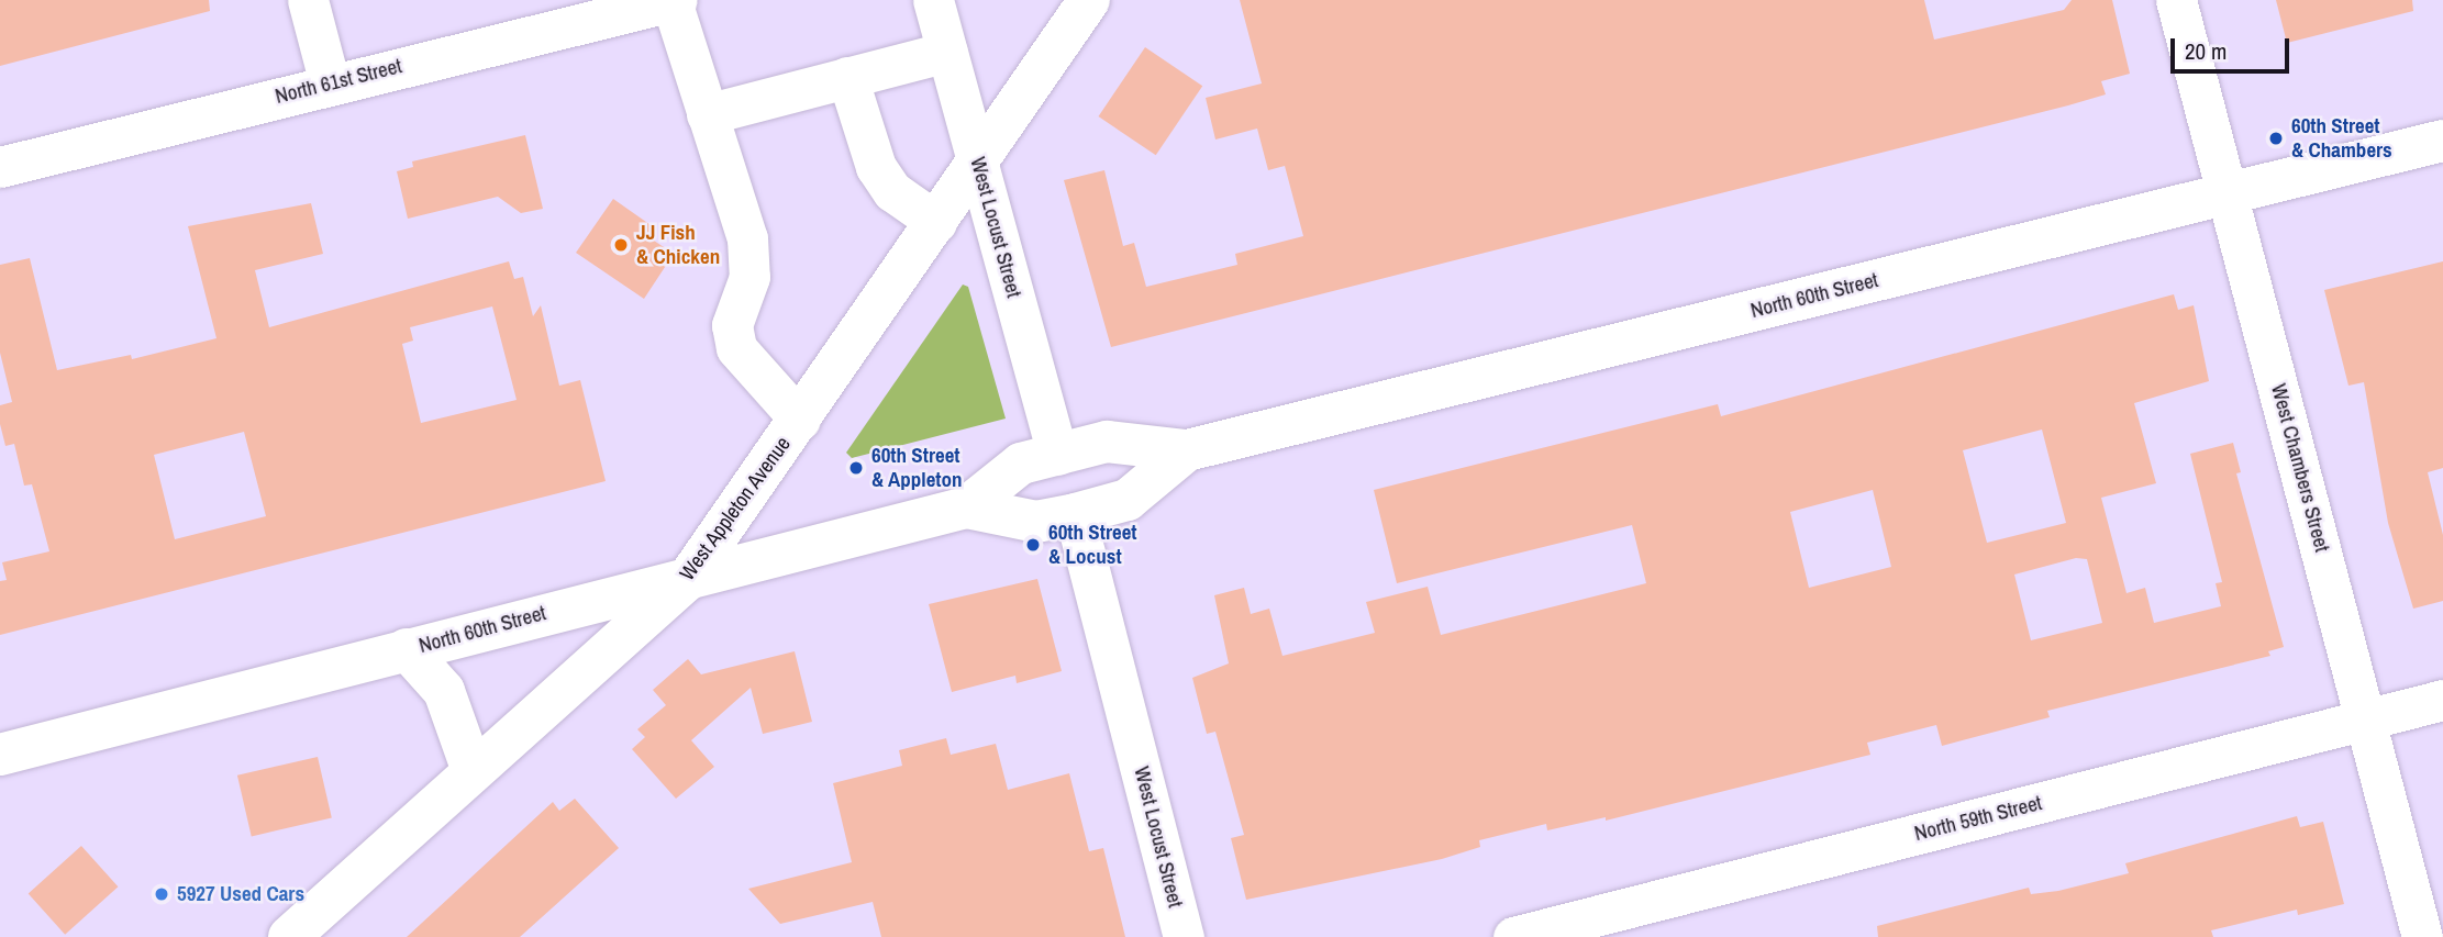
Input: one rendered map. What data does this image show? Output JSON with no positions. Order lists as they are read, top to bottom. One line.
{"streets":{"main road":["North 60th Street","West Appleton Avenue"],"street":["North 61st Street","West Locust Street","West Chambers Street","North 59th Street"]},"crossings":[["West Locust Street","North 60th Street"],["West Locust Street","West Appleton Avenue"],["North 60th Street","West Chambers Street"],["North 60th Street","West Appleton Avenue"],["West Chambers Street","North 59th Street"]],"places":["60th Street & Chambers","JJ Fish & Chicken","60th Street & Appleton","60th Street & Locust","5927 Used Cars"],"scale_bar":"20 m"}
